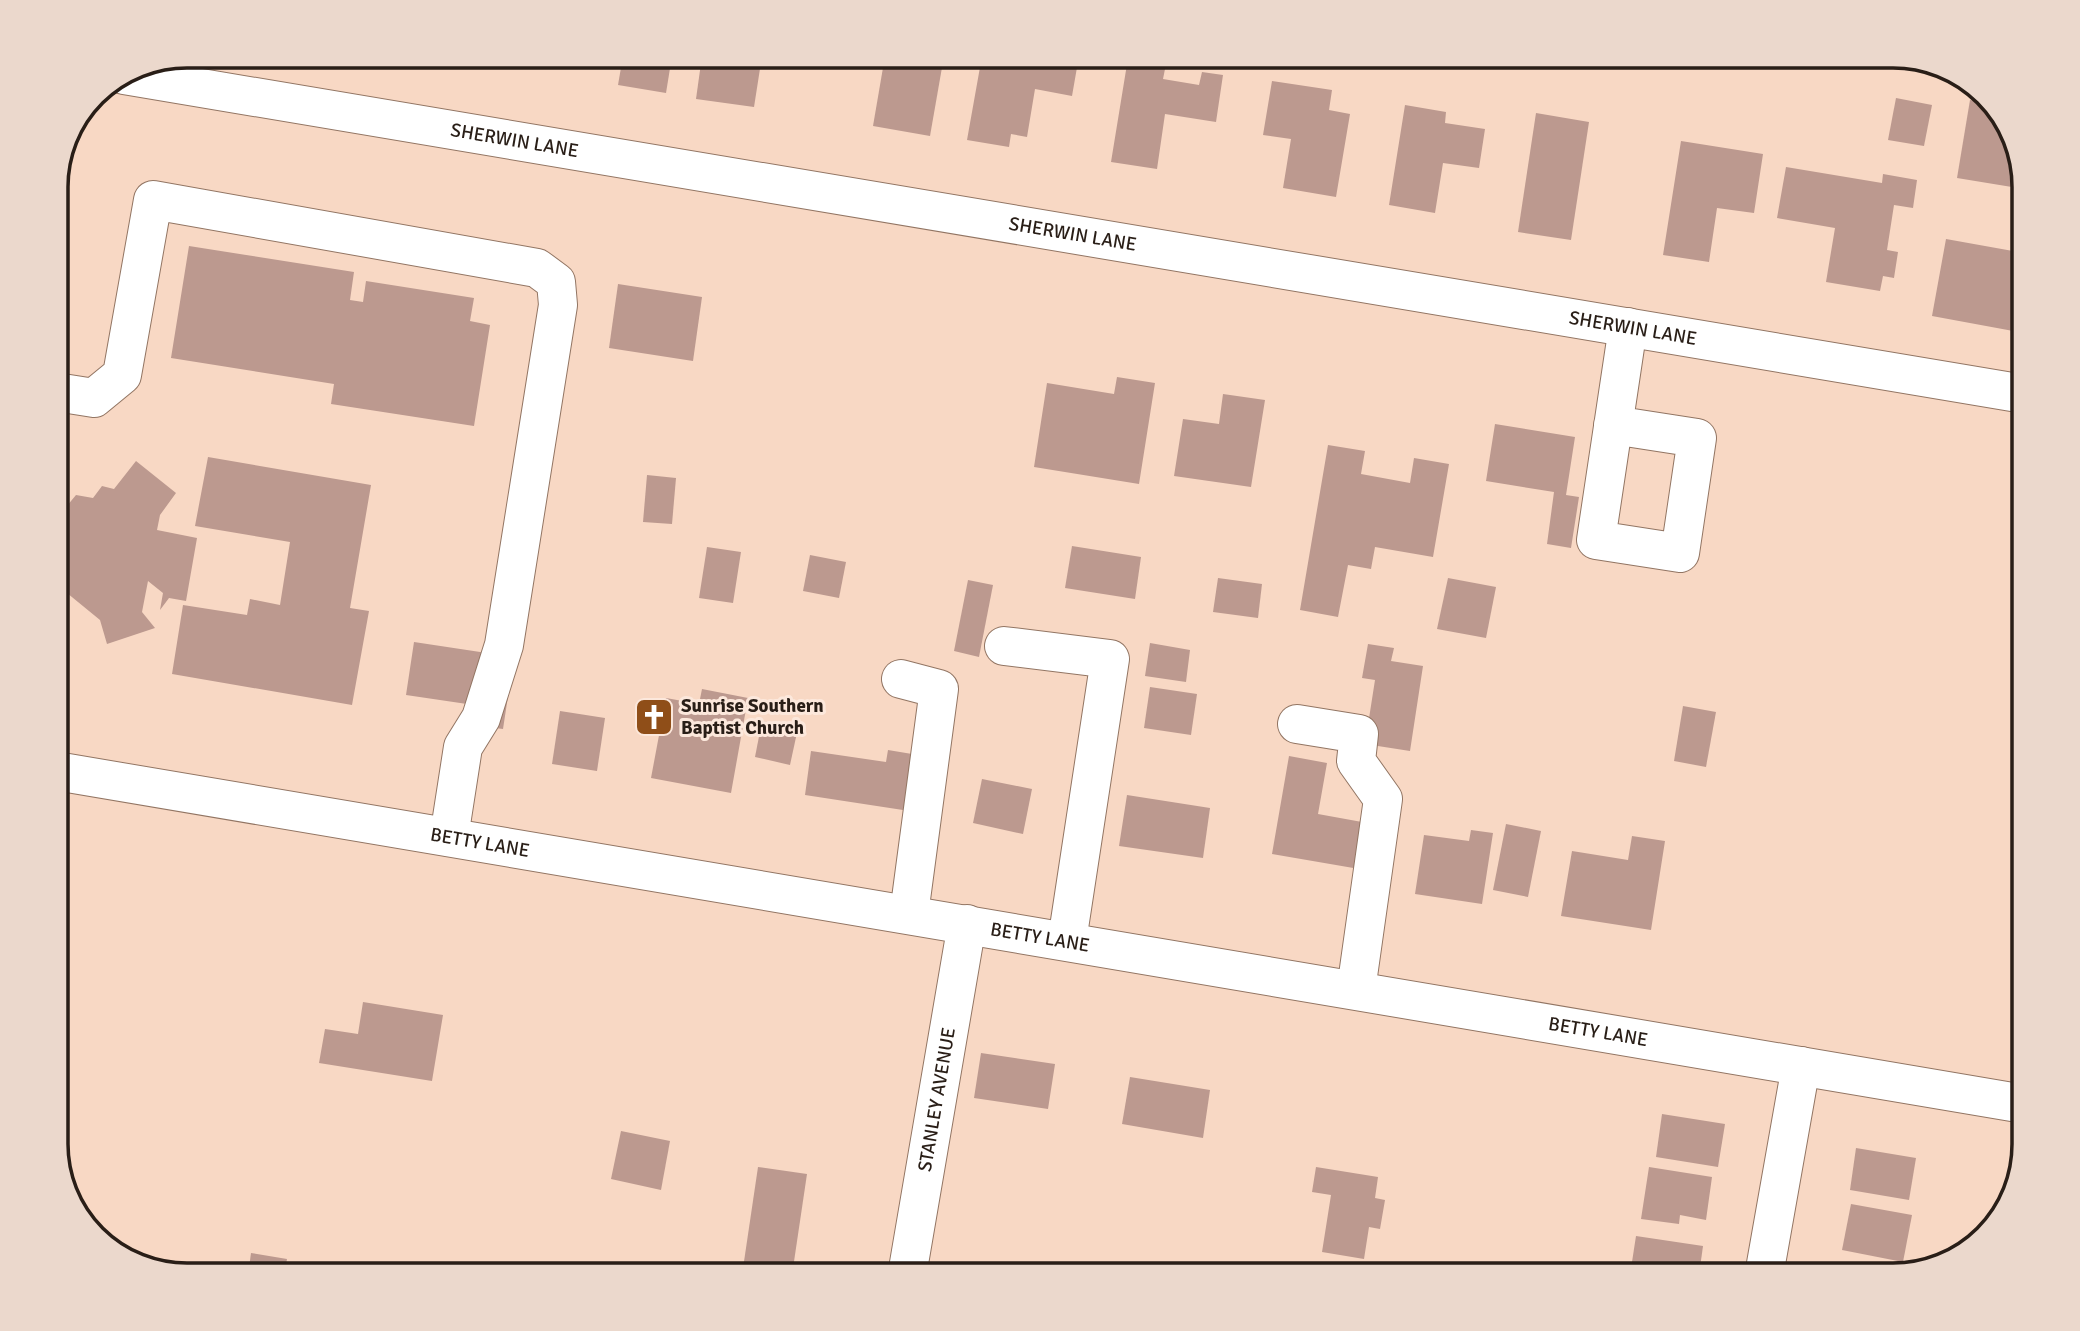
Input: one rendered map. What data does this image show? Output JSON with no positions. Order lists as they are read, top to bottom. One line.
{"streets":{"street":["SHERWIN LANE","BETTY LANE","STANLEY AVENUE"]},"crossings":[["BETTY LANE","STANLEY AVENUE"]],"places":{"church":["Sunrise Southern Baptist Church"]}}
